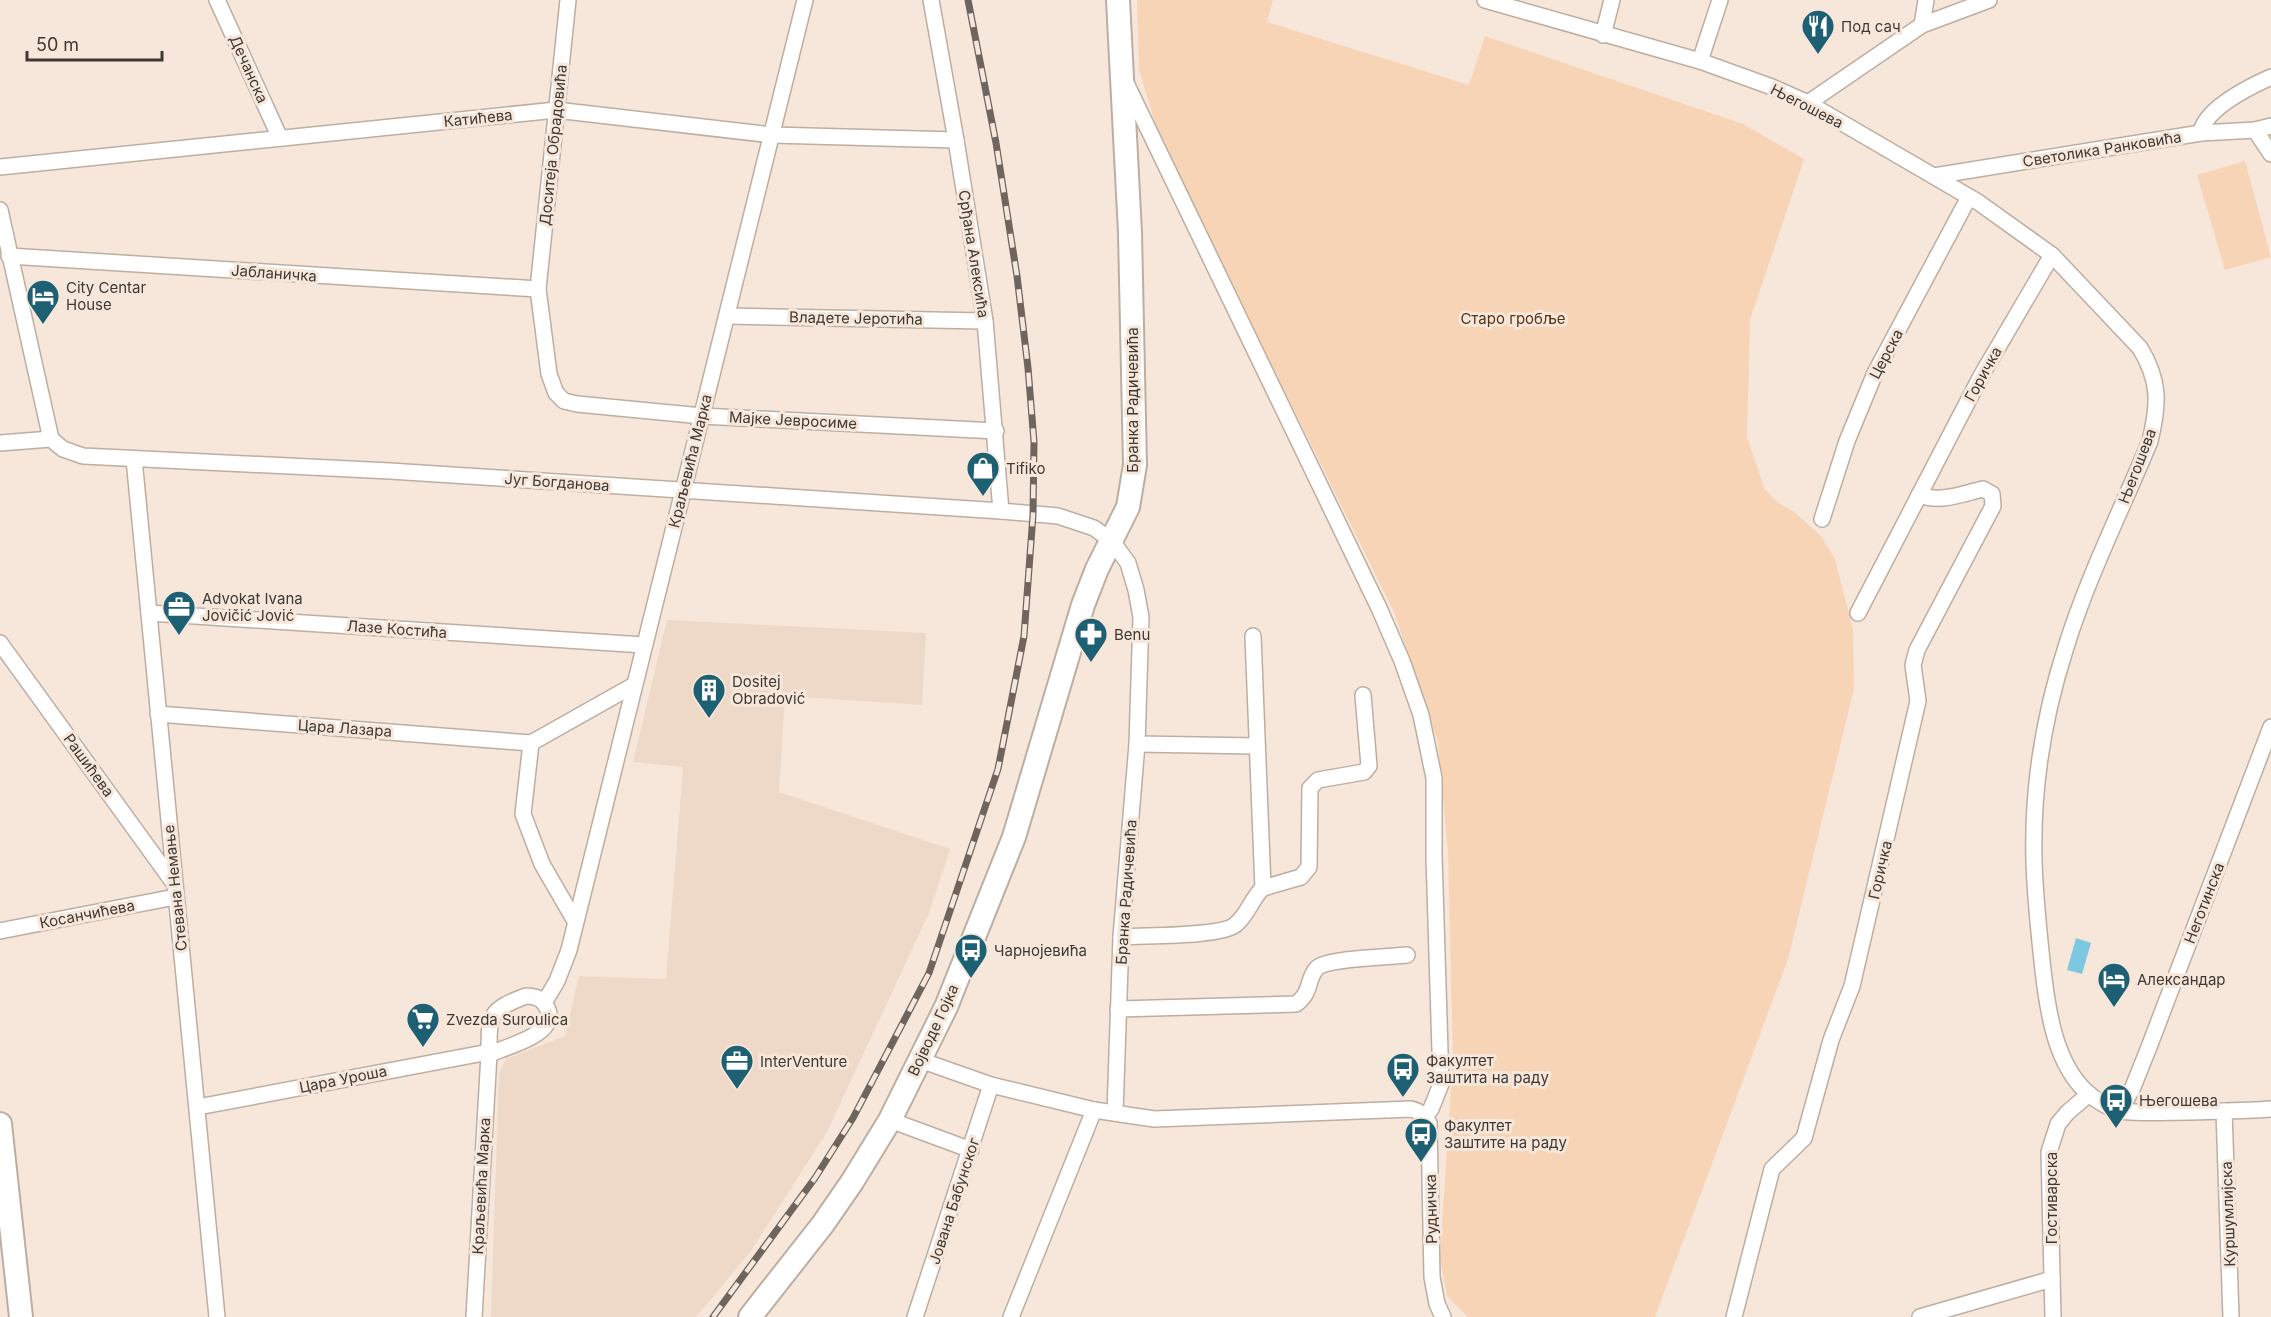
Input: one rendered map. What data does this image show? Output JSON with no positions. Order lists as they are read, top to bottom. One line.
{"streets":{"street":["Дечанска","Његошева","Катићева","Доситеја Обрадовића","Светолика Ранковића","Срђана Алексића","Јабланичка","Владете Јеротића","Церска","Горичка","Бранка Радичевића","Мајке Јевросиме","Краљевића Марка","Југ Богданова","Лазе Костића","Цара Лазара","Рашићева","Стевана Немање","Неготинска","Косанчићева","Војводе Гојка","Цара Уроша","Гостиварска","Јована Бабунског","Рудничка","Куршумлијска"]},"crossings":[["Дечанска","Катићева"],["Његошева","Светолика Ранковића"],["Његошева","Церска"],["Његошева","Горичка"],["Његошева","Неготинска"],["Његошева","Гостиварска"],["Његошева","Куршумлијска"],["Катићева","Доситеја Обрадовића"],["Катићева","Срђана Алексића"],["Катићева","Краљевића Марка"],["Доситеја Обрадовића","Јабланичка"],["Доситеја Обрадовића","Мајке Јевросиме"],["Срђана Алексића","Владете Јеротића"],["Срђана Алексића","Мајке Јевросиме"],["Срђана Алексића","Југ Богданова"],["Јабланичка","Мајке Јевросиме"],["Владете Јеротића","Краљевића Марка"],["Бранка Радичевића","Југ Богданова"],["Бранка Радичевића","Војводе Гојка"],["Мајке Јевросиме","Краљевића Марка"],["Краљевића Марка","Југ Богданова"],["Краљевића Марка","Лазе Костића"],["Краљевића Марка","Цара Уроша"],["Југ Богданова","Стевана Немање"],["Југ Богданова","Војводе Гојка"],["Лазе Костића","Стевана Немање"],["Цара Лазара","Стевана Немање"],["Рашићева","Стевана Немање"],["Рашићева","Косанчићева"],["Стевана Немање","Косанчићева"],["Стевана Немање","Цара Уроша"]],"parks":["Старо гробље"],"places":{"restaurant":["Под сач"],"hotel":["City Centar House","Александар"],"shop":["Tifiko"],"office":["Advokat Ivana Jovičić Jović","InterVenture"],"pharmacy":["Benu"],"building":["Dositej Obradović"],"bus stop":["Чарнојевића","Факултет Заштита на раду","Његошева","Факултет Заштите на раду"],"supermarket":["Zvezda Suroulica"]},"scale_bar":"50 m"}
